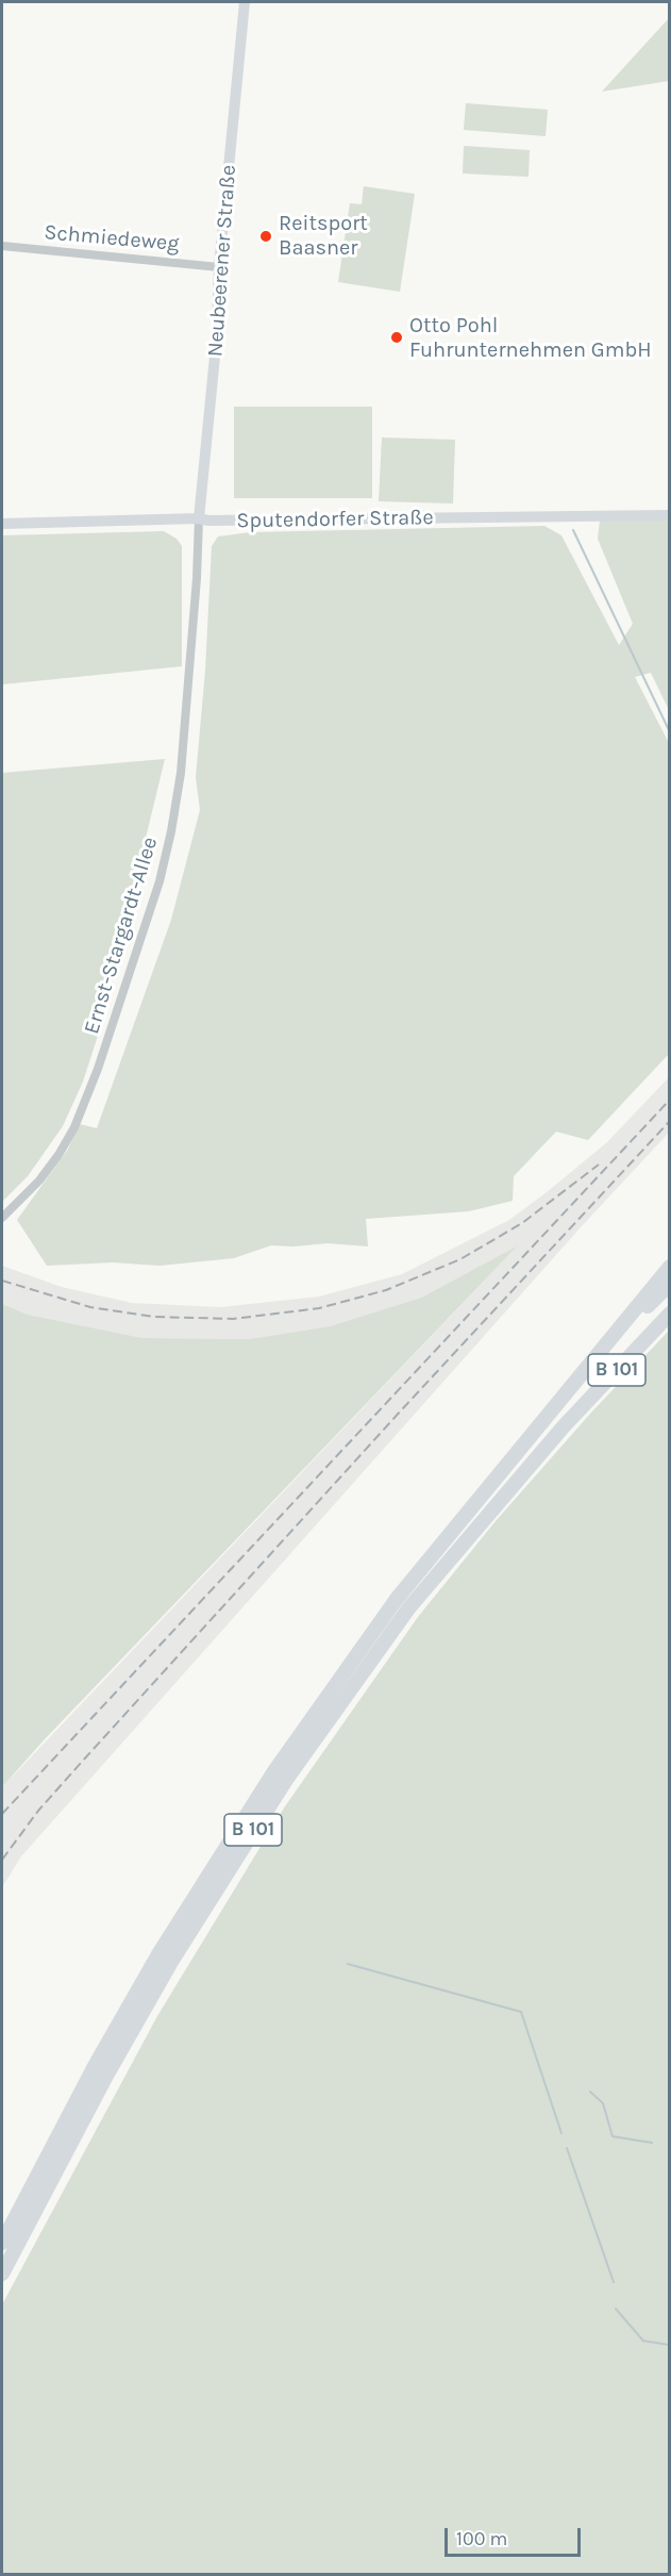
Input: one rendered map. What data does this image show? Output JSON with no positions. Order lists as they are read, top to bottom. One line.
{"streets":{"highway":["B 101"],"main road":["Neubeerener Straße","Sputendorfer Straße"],"street":["Schmiedeweg","Ernst-Stargardt-Allee"]},"crossings":[["Schmiedeweg","Neubeerener Straße"],["Neubeerener Straße","Sputendorfer Straße"],["Neubeerener Straße","Ernst-Stargardt-Allee"],["Sputendorfer Straße","Ernst-Stargardt-Allee"]],"places":["Reitsport Baasner","Otto Pohl Fuhrunternehmen GmbH"],"scale_bar":"100 m"}
